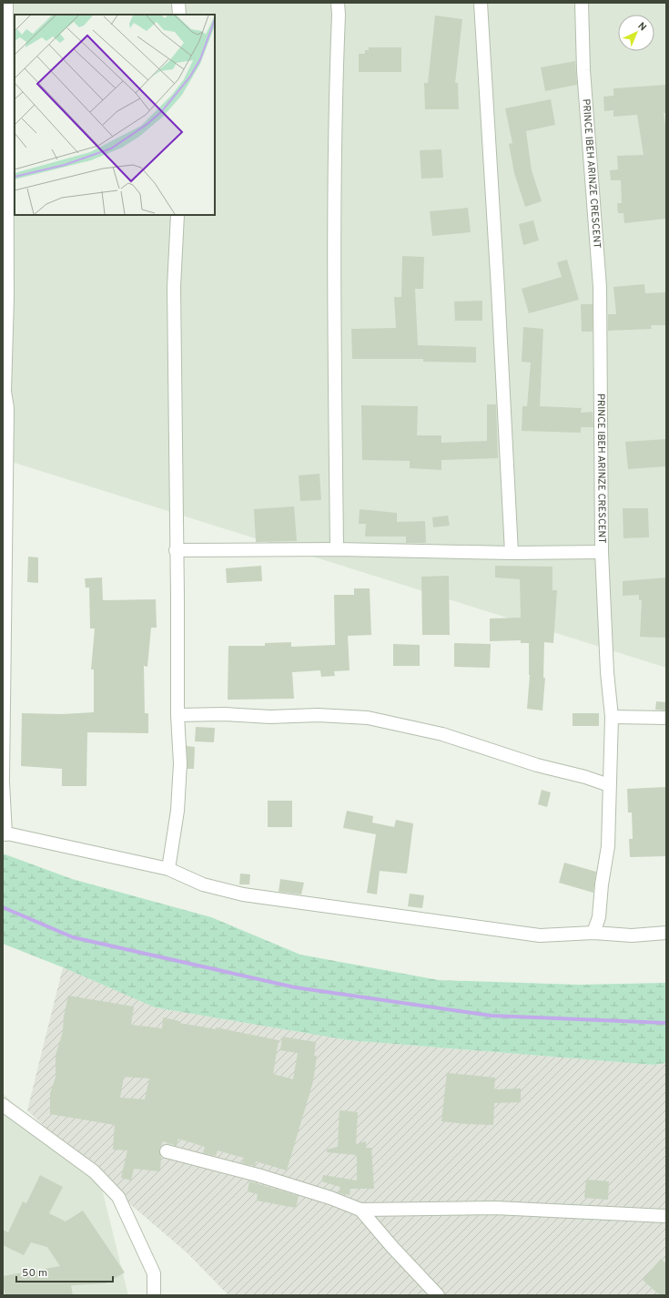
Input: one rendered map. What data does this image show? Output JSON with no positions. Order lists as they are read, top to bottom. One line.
{"streets":{"street":["PRINCE IBEH ARINZE CRESCENT"]},"scale_bar":"50 m","north":"top right"}
